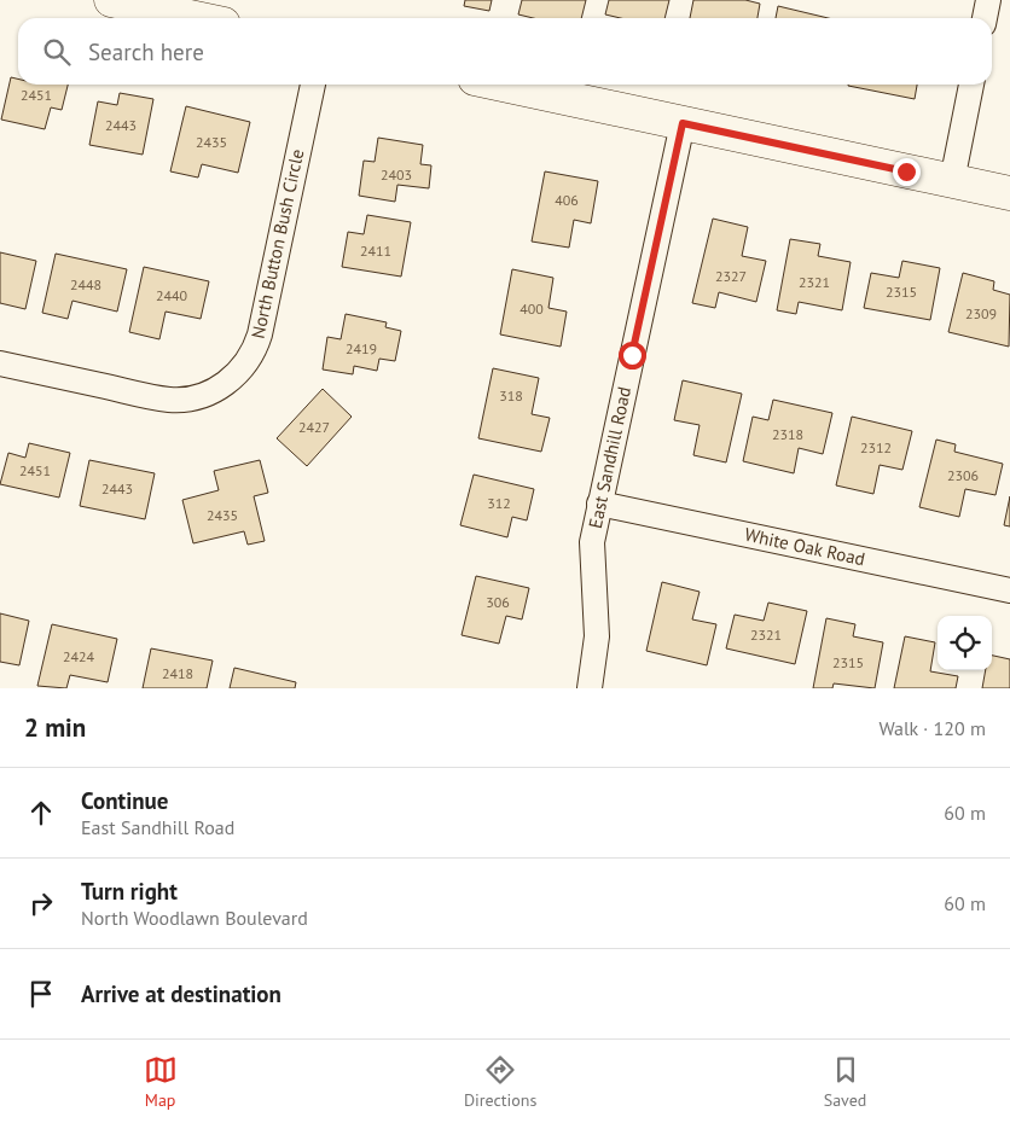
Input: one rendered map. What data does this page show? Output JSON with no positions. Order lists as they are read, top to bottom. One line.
{"streets":{"street":["North Button Bush Circle","East Sandhill Road","White Oak Road"]},"crossings":[["East Sandhill Road","White Oak Road"]],"house_numbers":["2451","2443","2435","2403","406","2411","2327","2321","2448","2315","2440","400","2309","2419","318","2427","2318","2312","2451","2306","2443","312","2435","306","2321","2424","2315","2418"],"page":{"search":"Search here","heading":["2 min","Walk · 120 m"],"list":[["Continue","East Sandhill Road","60 m"],["Turn right","North Woodlawn Boulevard","60 m"],"Arrive at destination"],"nav":["Map","Directions","Saved"]}}
